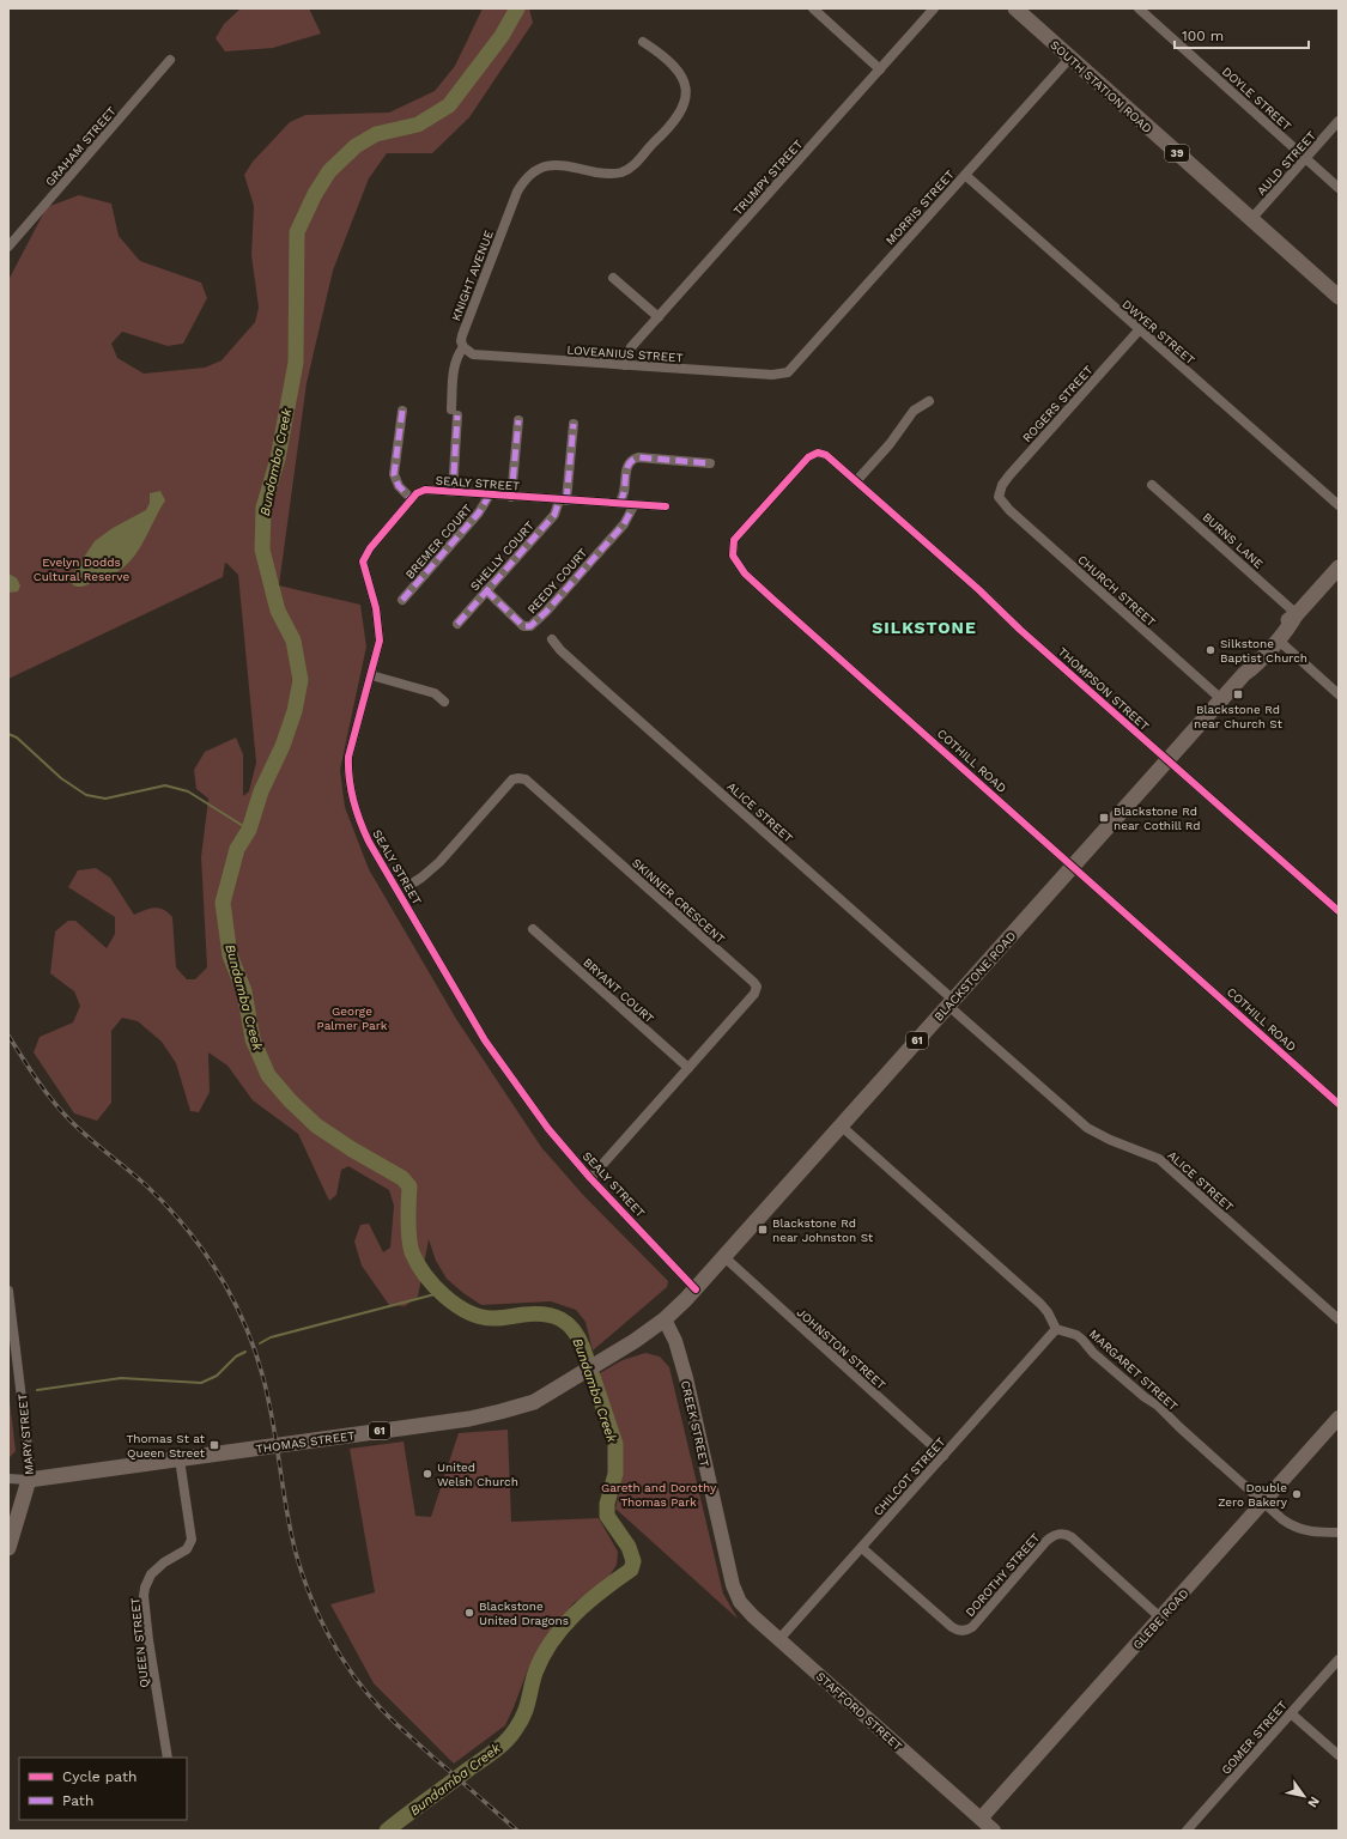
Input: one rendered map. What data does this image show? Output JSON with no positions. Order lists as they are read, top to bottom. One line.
{"streets":{"main road":["SOUTH STATION ROAD","39","BLACKSTONE ROAD","61","CREEK STREET","MARY STREET","THOMAS STREET","GLEBE ROAD","STAFFORD STREET"],"street":["DOYLE STREET","GRAHAM STREET","AULD STREET","TRUMPY STREET","MORRIS STREET","KNIGHT AVENUE","DWYER STREET","LOVEANIUS STREET","ROGERS STREET","SEALY STREET","BURNS LANE","BREMER COURT","SHELLY COURT","REEDY COURT","CHURCH STREET","THOMPSON STREET","COTHILL ROAD","ALICE STREET","SKINNER CRESCENT","BRYANT COURT","JOHNSTON STREET","MARGARET STREET","CHILCOT STREET","DOROTHY STREET","QUEEN STREET","GOMER STREET"]},"crossings":[["SOUTH STATION ROAD","AULD STREET"],["SOUTH STATION ROAD","MORRIS STREET"],["DOYLE STREET","AULD STREET"],["TRUMPY STREET","LOVEANIUS STREET"],["MORRIS STREET","DWYER STREET"],["MORRIS STREET","LOVEANIUS STREET"],["KNIGHT AVENUE","LOVEANIUS STREET"],["KNIGHT AVENUE","SEALY STREET"],["DWYER STREET","ROGERS STREET"],["ROGERS STREET","CHURCH STREET"],["SEALY STREET","BREMER COURT"],["SEALY STREET","SHELLY COURT"],["SEALY STREET","REEDY COURT"],["SEALY STREET","SKINNER CRESCENT"],["SEALY STREET","BLACKSTONE ROAD"],["BURNS LANE","BLACKSTONE ROAD"],["SHELLY COURT","REEDY COURT"],["CHURCH STREET","BLACKSTONE ROAD"],["THOMPSON STREET","COTHILL ROAD"],["THOMPSON STREET","BLACKSTONE ROAD"],["COTHILL ROAD","BLACKSTONE ROAD"],["ALICE STREET","BLACKSTONE ROAD"],["SKINNER CRESCENT","BRYANT COURT"],["BLACKSTONE ROAD","JOHNSTON STREET"],["BLACKSTONE ROAD","CREEK STREET"],["BLACKSTONE ROAD","THOMAS STREET"],["JOHNSTON STREET","CHILCOT STREET"],["MARGARET STREET","CHILCOT STREET"],["MARGARET STREET","GLEBE ROAD"],["CREEK STREET","THOMAS STREET"],["CREEK STREET","STAFFORD STREET"],["MARY STREET","THOMAS STREET"],["THOMAS STREET","QUEEN STREET"],["CHILCOT STREET","DOROTHY STREET"],["CHILCOT STREET","STAFFORD STREET"],["DOROTHY STREET","GLEBE ROAD"],["GLEBE ROAD","STAFFORD STREET"]],"districts":["SILKSTONE"],"water":["Bundamba Creek"],"parks":["Evelyn Dodds Cultural Reserve","George Palmer Park","Gareth and Dorothy Thomas Park"],"places":{"other":["Silkstone Baptist Church","United Welsh Church","Double Zero Bakery","Blackstone United Dragons"],"transit":["Blackstone Rd near Church St","Blackstone Rd near Cothill Rd","Blackstone Rd near Johnston St","Thomas St at Queen Street"]},"legend":["Cycle path","Path"],"scale_bar":"100 m","north":"bottom right"}
